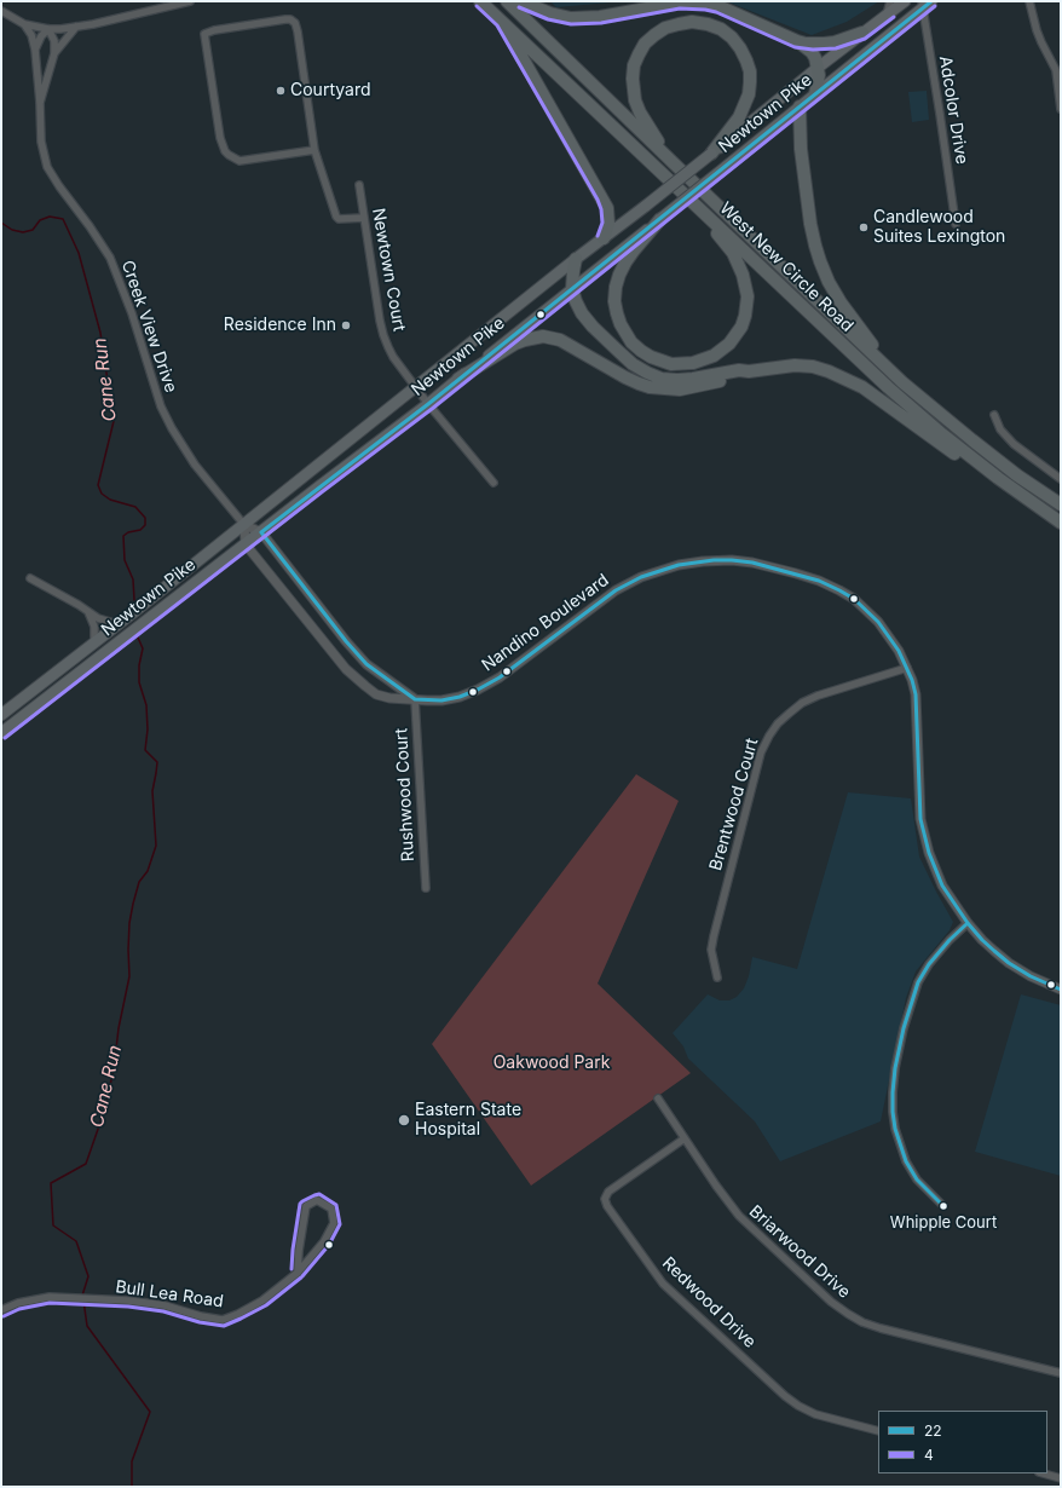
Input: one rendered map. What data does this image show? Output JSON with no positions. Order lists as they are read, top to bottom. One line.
{"streets":{"highway":["Newtown Pike","West New Circle Road"],"street":["Adcolor Drive","Newtown Court","Creek View Drive","Nandino Boulevard","Rushwood Court","Brentwood Court","Briarwood Drive","Bull Lea Road","Redwood Drive"]},"crossings":[["Adcolor Drive","Newtown Pike"],["Newtown Pike","Newtown Court"],["Newtown Pike","Creek View Drive"],["Newtown Pike","Nandino Boulevard"],["Nandino Boulevard","Rushwood Court"],["Nandino Boulevard","Brentwood Court"],["Briarwood Drive","Redwood Drive"]],"water":["Cane Run"],"parks":["Oakwood Park"],"places":["Courtyard","Candlewood Suites Lexington","Residence Inn","Eastern State Hospital","Whipple Court"],"lines":["transit line 22","transit line 4"],"legend":["22","4"]}
